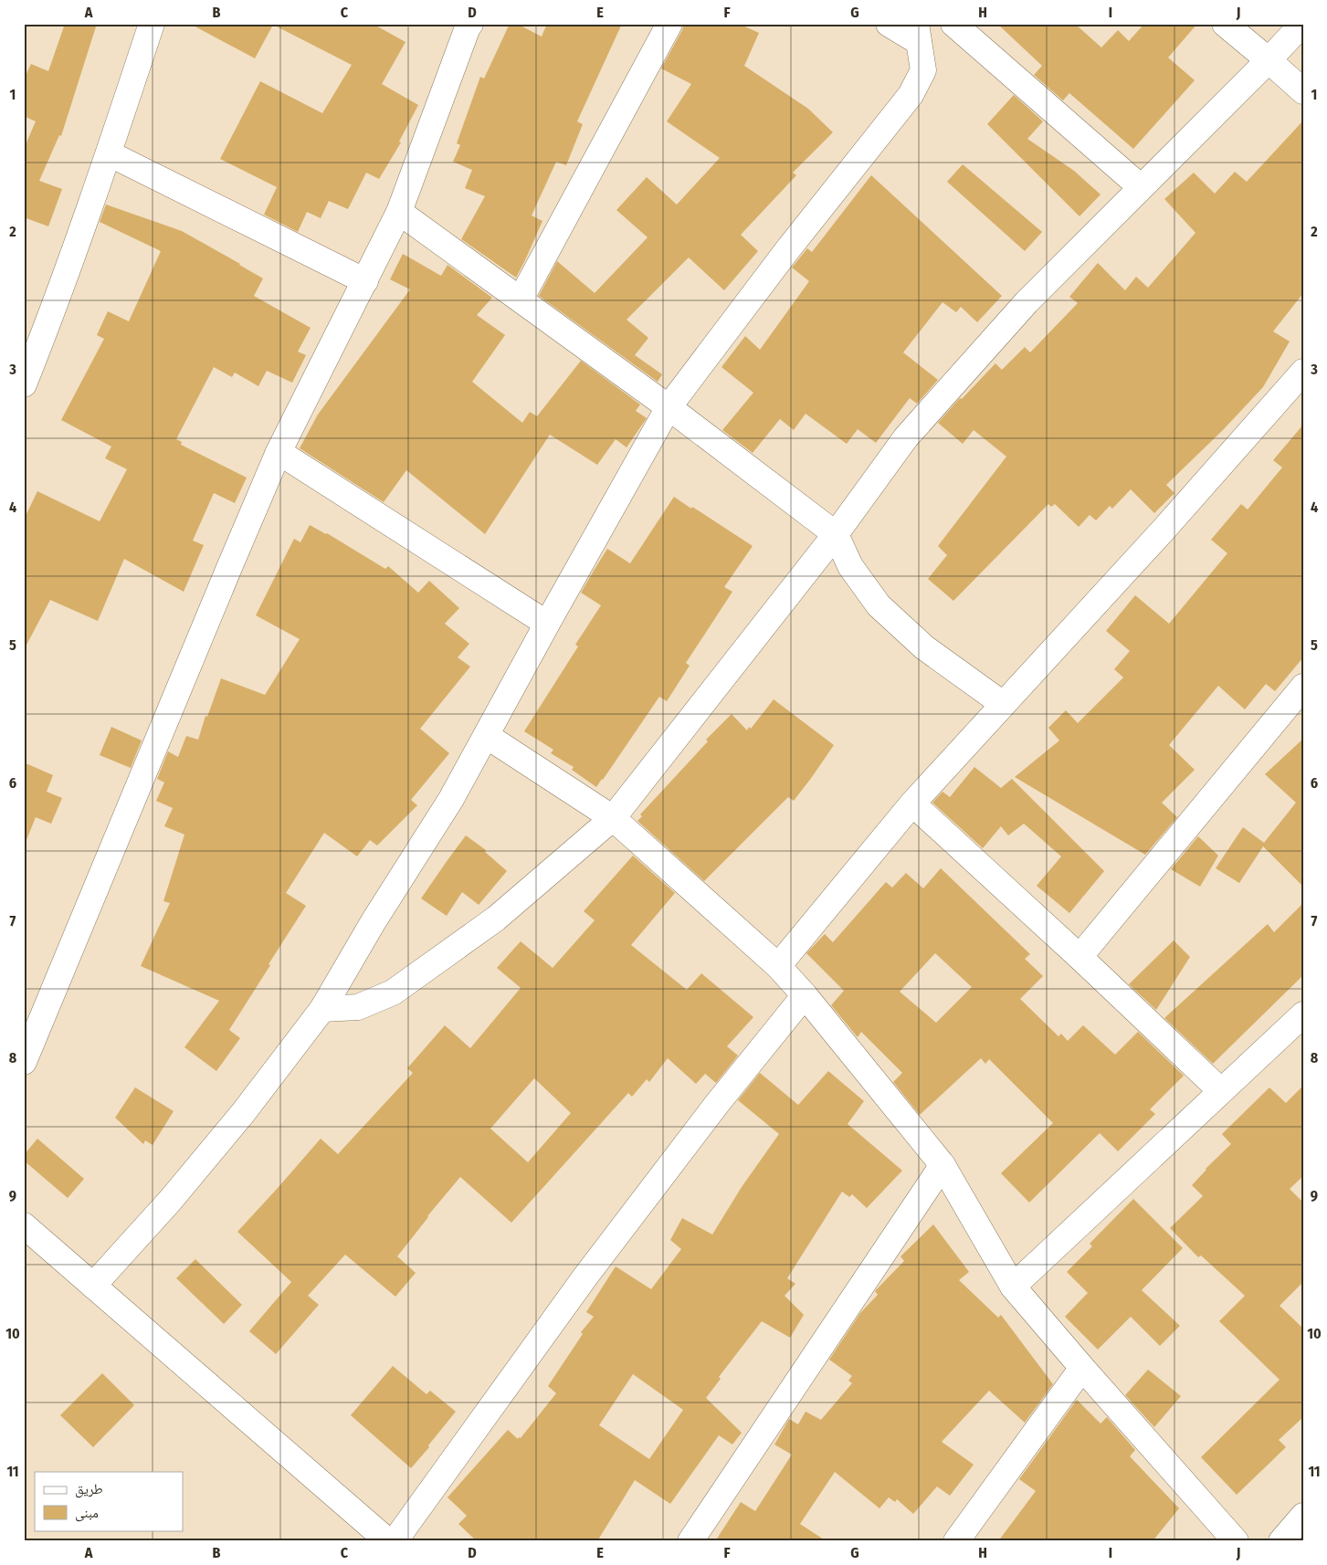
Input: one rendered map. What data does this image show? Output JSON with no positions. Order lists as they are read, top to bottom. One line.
{"legend":["طريق","مبنى"],"grid":{"columns":["A","B","C","D","E","F","G","H","I","J"],"rows":["1","2","3","4","5","6","7","8","9","10","11"]}}
